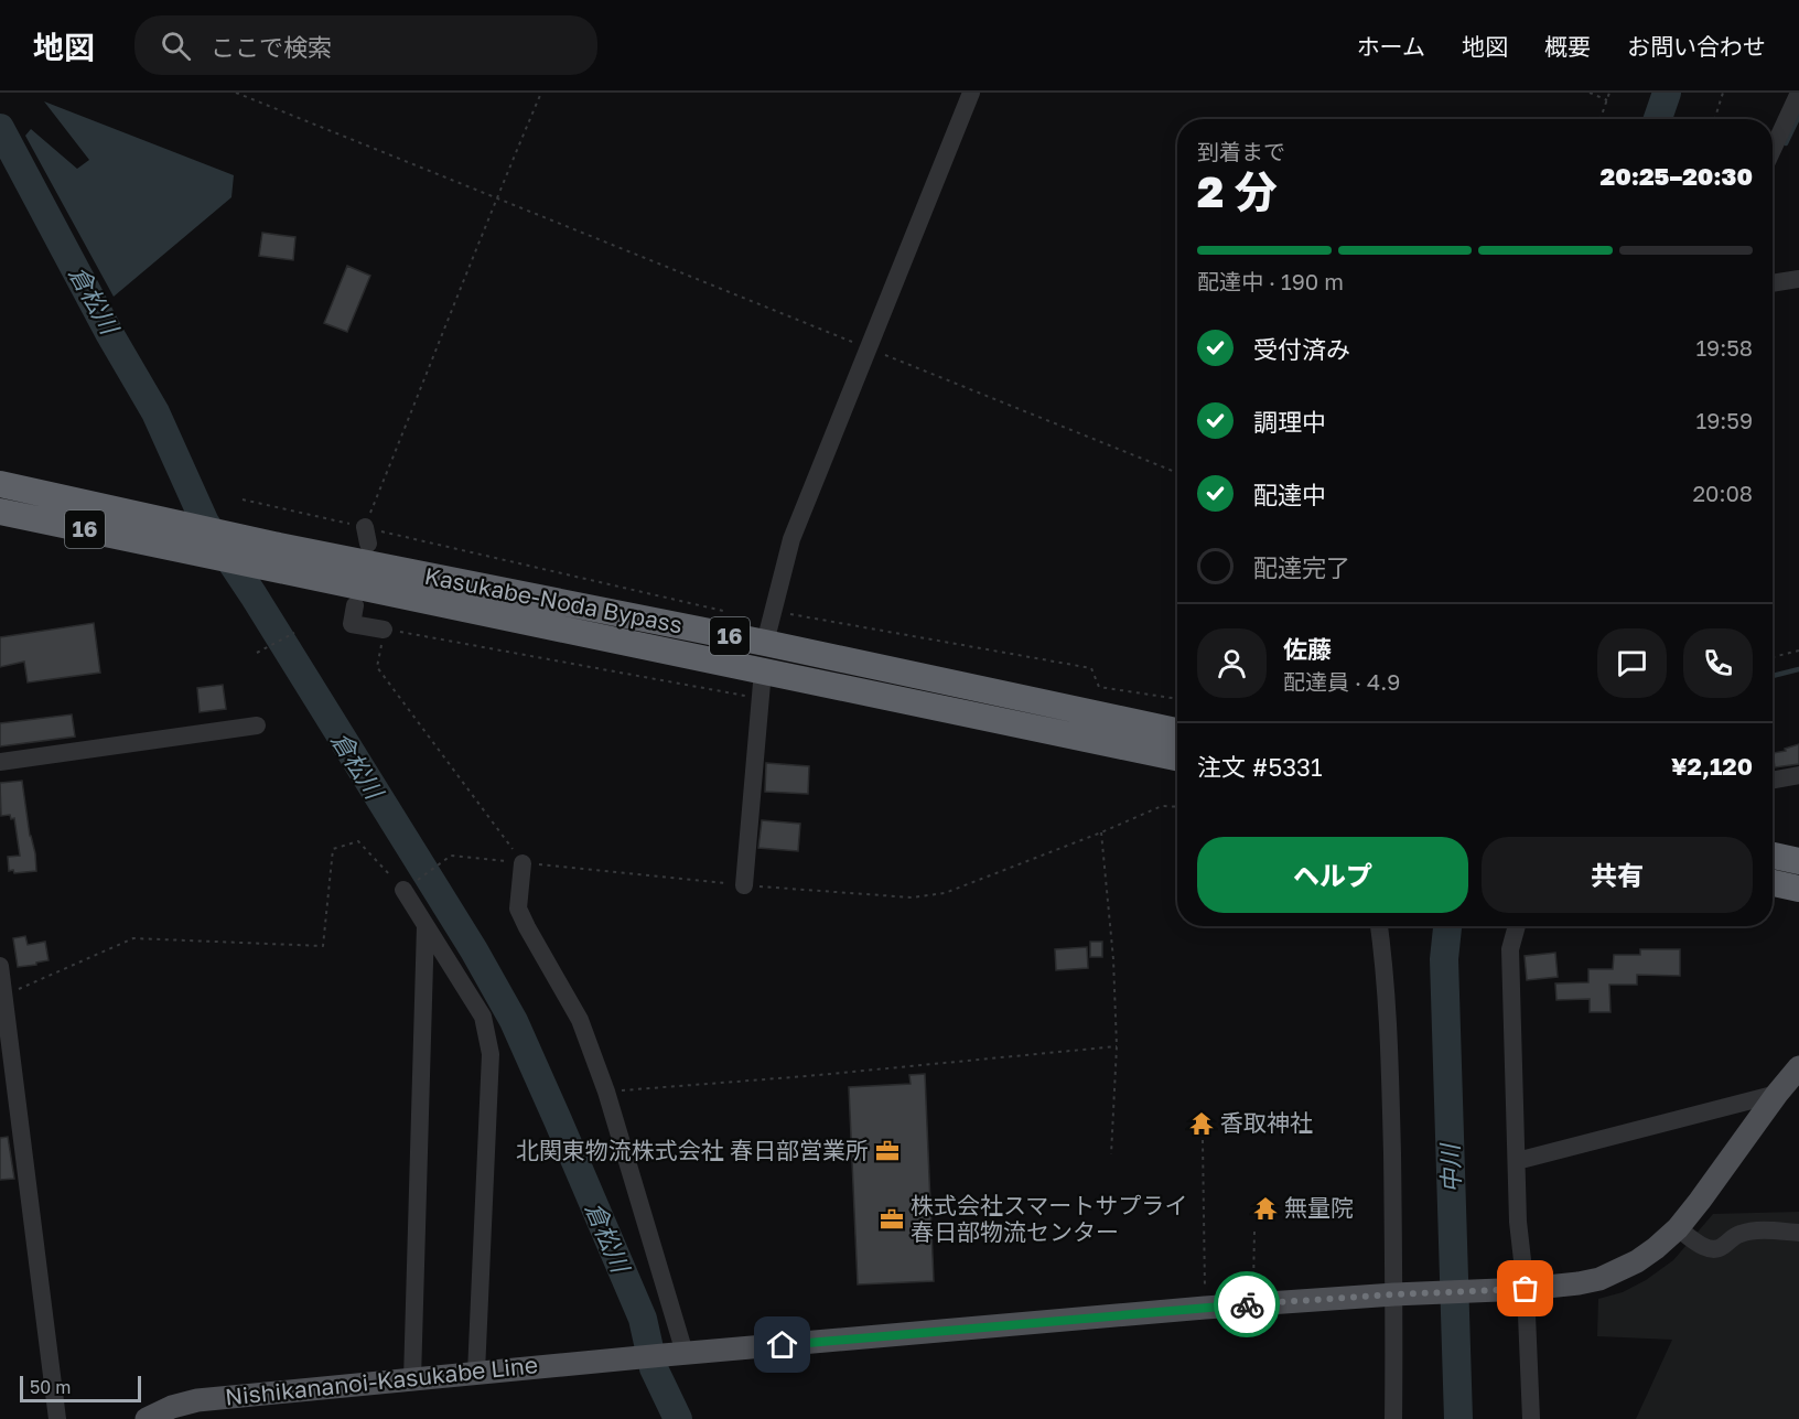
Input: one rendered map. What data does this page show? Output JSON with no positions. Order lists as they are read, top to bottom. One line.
{"streets":{"highway":["16","Kasukabe-Noda Bypass"],"main road":["Nishikananoi-Kasukabe Line"]},"water":["倉松川","中川"],"places":{"temple":["香取神社","無量院"],"office":["北関東物流株式会社 春日部営業所","株式会社スマートサプライ 春日部物流センター"]},"scale_bar":"50 m","page":{"header":"地図","search":"ここで検索","nav":["ホーム","地図","概要","お問い合わせ"],"heading":["2 分","到着まで","20:25–20:30"],"panel":["佐藤","配達員 · 4.9","注文 #5331","¥2,120"],"bar":"配達中 · 190 m","list":[["受付済み","19:58"],["調理中","19:59"],["配達中","20:08"],"配達完了"],"buttons":["ヘルプ","共有"],"scale":"50 m"}}
